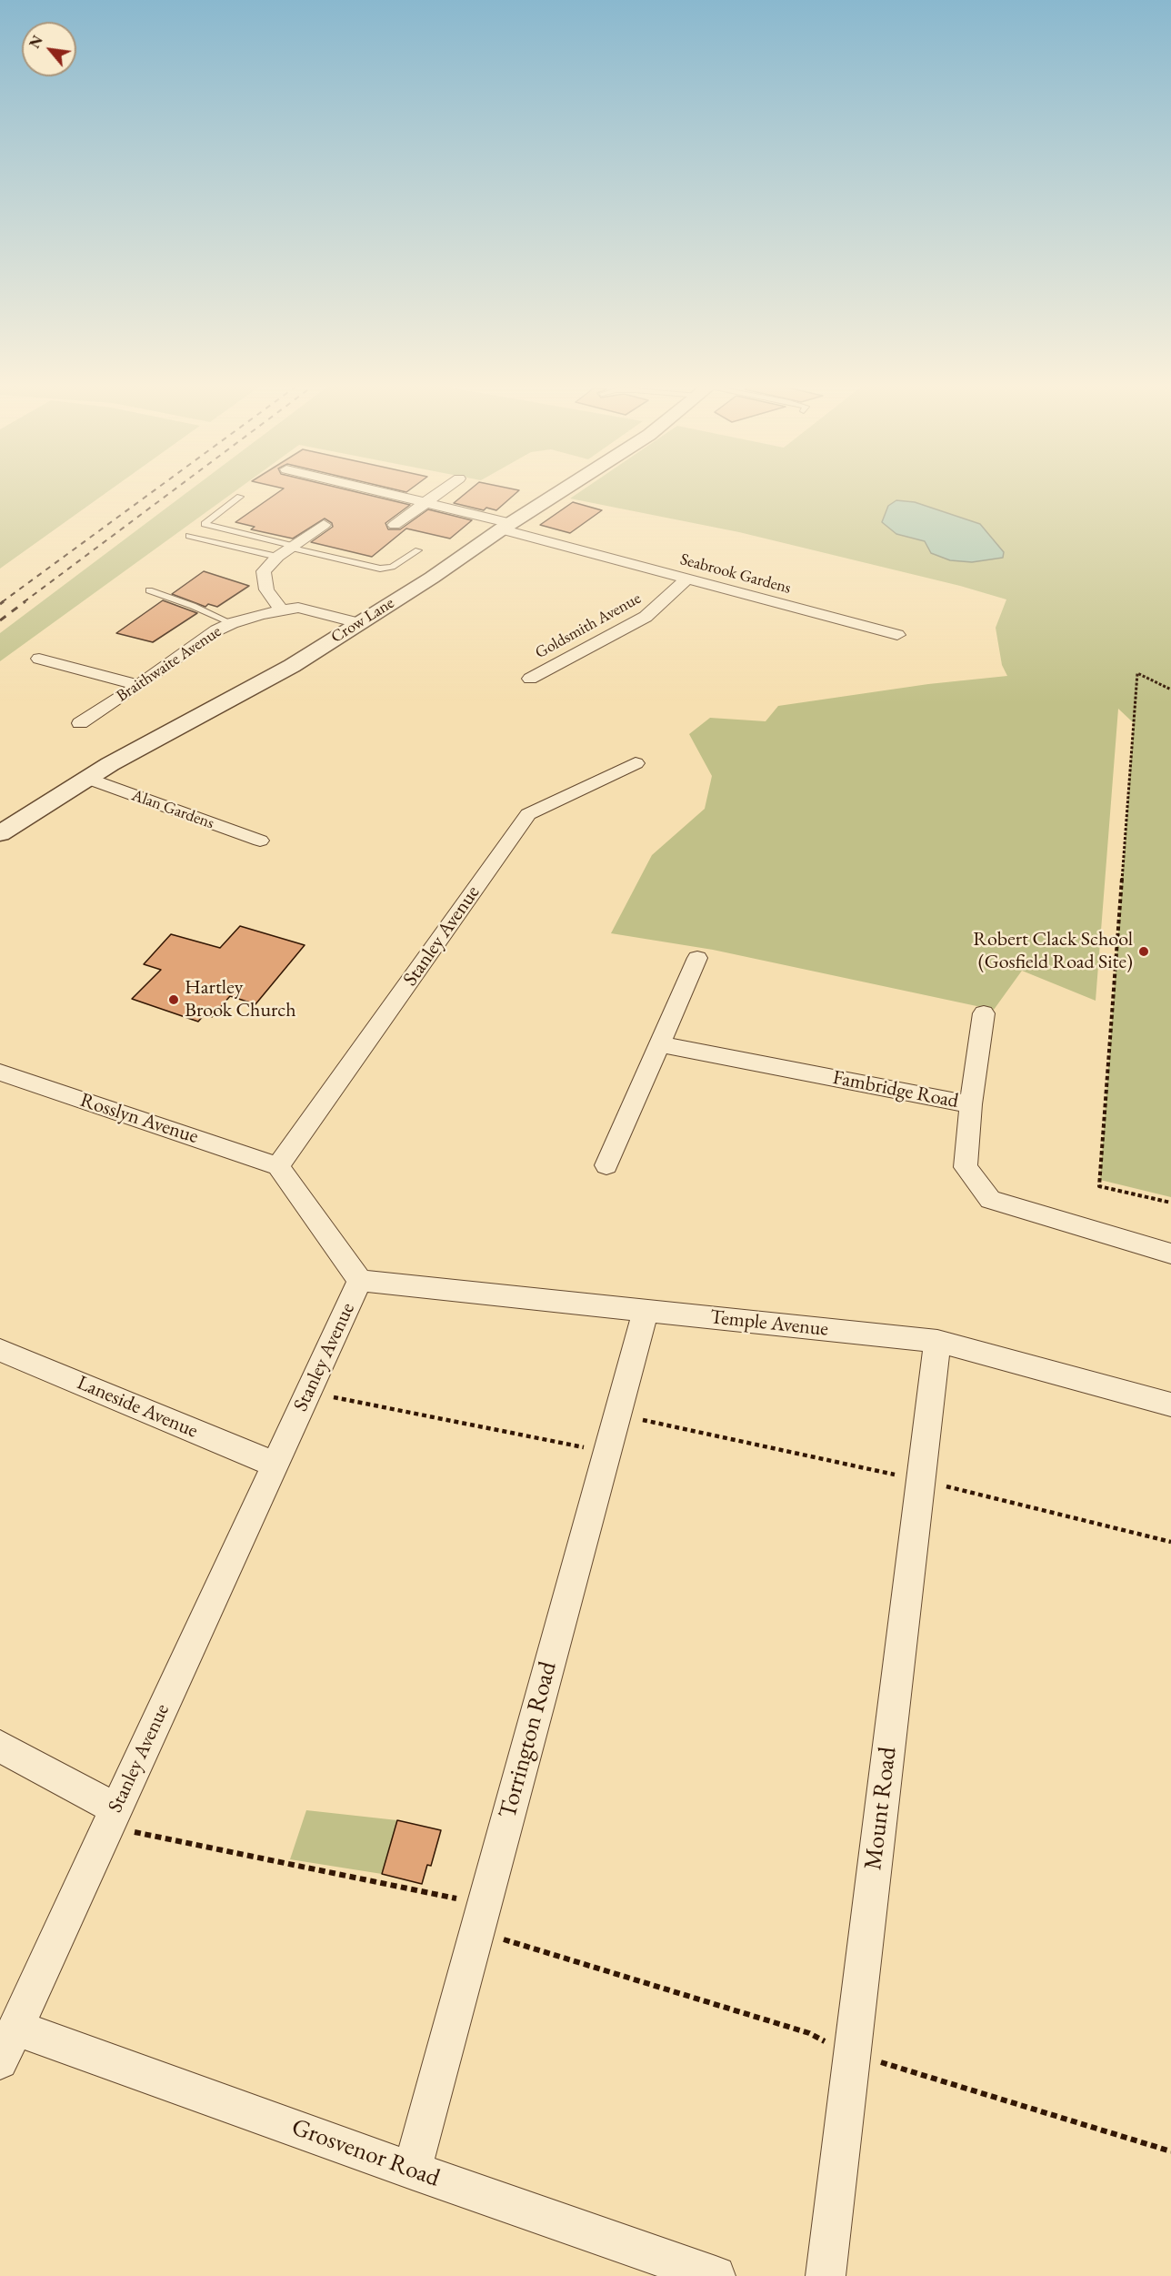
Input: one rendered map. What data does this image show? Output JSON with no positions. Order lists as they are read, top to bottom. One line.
{"streets":{"street":["Seabrook Gardens","Crow Lane","Goldsmith Avenue","Braithwaite Avenue","Alan Gardens","Stanley Avenue","Fambridge Road","Rosslyn Avenue","Temple Avenue","Laneside Avenue","Torrington Road","Mount Road","Grosvenor Road"]},"crossings":[["Seabrook Gardens","Crow Lane"],["Seabrook Gardens","Goldsmith Avenue"],["Crow Lane","Braithwaite Avenue"],["Crow Lane","Alan Gardens"],["Stanley Avenue","Rosslyn Avenue"],["Stanley Avenue","Temple Avenue"],["Stanley Avenue","Laneside Avenue"],["Stanley Avenue","Grosvenor Road"],["Temple Avenue","Torrington Road"],["Temple Avenue","Mount Road"],["Torrington Road","Grosvenor Road"]],"places":["Robert Clack School (Gosfield Road Site)","Hartley Brook Church"],"north":"top left"}
